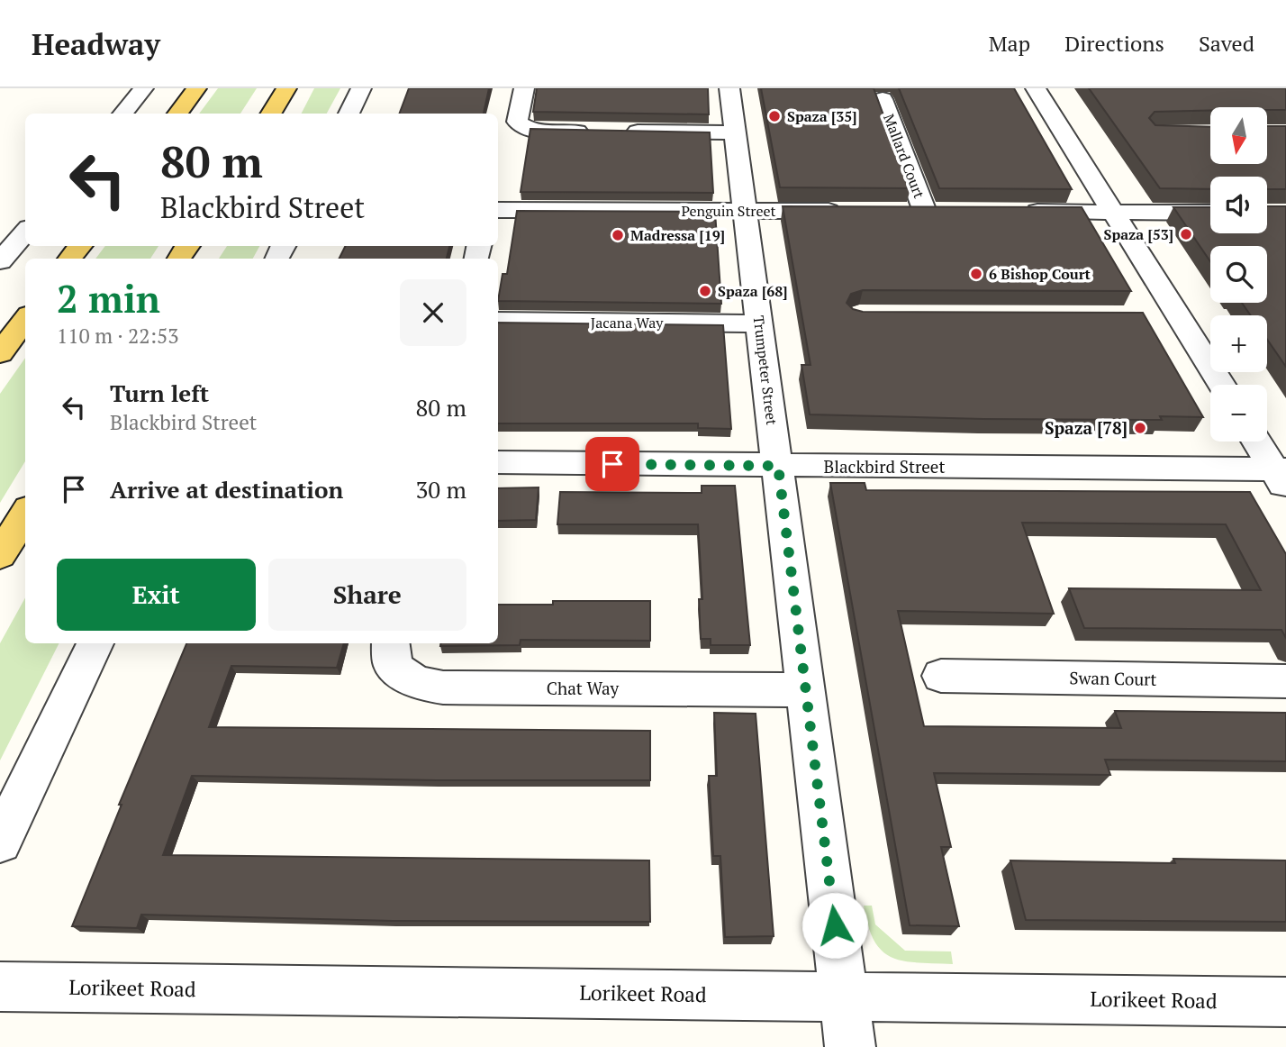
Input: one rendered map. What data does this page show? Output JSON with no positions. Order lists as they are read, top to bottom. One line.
{"streets":{"street":["Mallard Court","Penguin Street","Jacana Way","Trumpeter Street","Blackbird Street","Swan Court","Chat Way","Lorikeet Road"]},"crossings":[["Penguin Street","Trumpeter Street"],["Jacana Way","Trumpeter Street"],["Trumpeter Street","Blackbird Street"],["Trumpeter Street","Chat Way"],["Trumpeter Street","Lorikeet Road"]],"places":["Spaza [35]","Spaza [53]","Madressa [19]","6 Bishop Court","Spaza [68]","Spaza [78]"],"north":"bottom","page":{"header":"Headway","nav":["Map","Directions","Saved"],"map_buttons":["+","−"],"turn":["80 m","Blackbird Street"],"heading":["2 min","110 m · 22:53"],"list":[{"name":"Turn left","note":"Blackbird Street","value":"80 m"},{"name":"Arrive at destination","value":"30 m"}],"buttons":["Exit","Share"]}}
